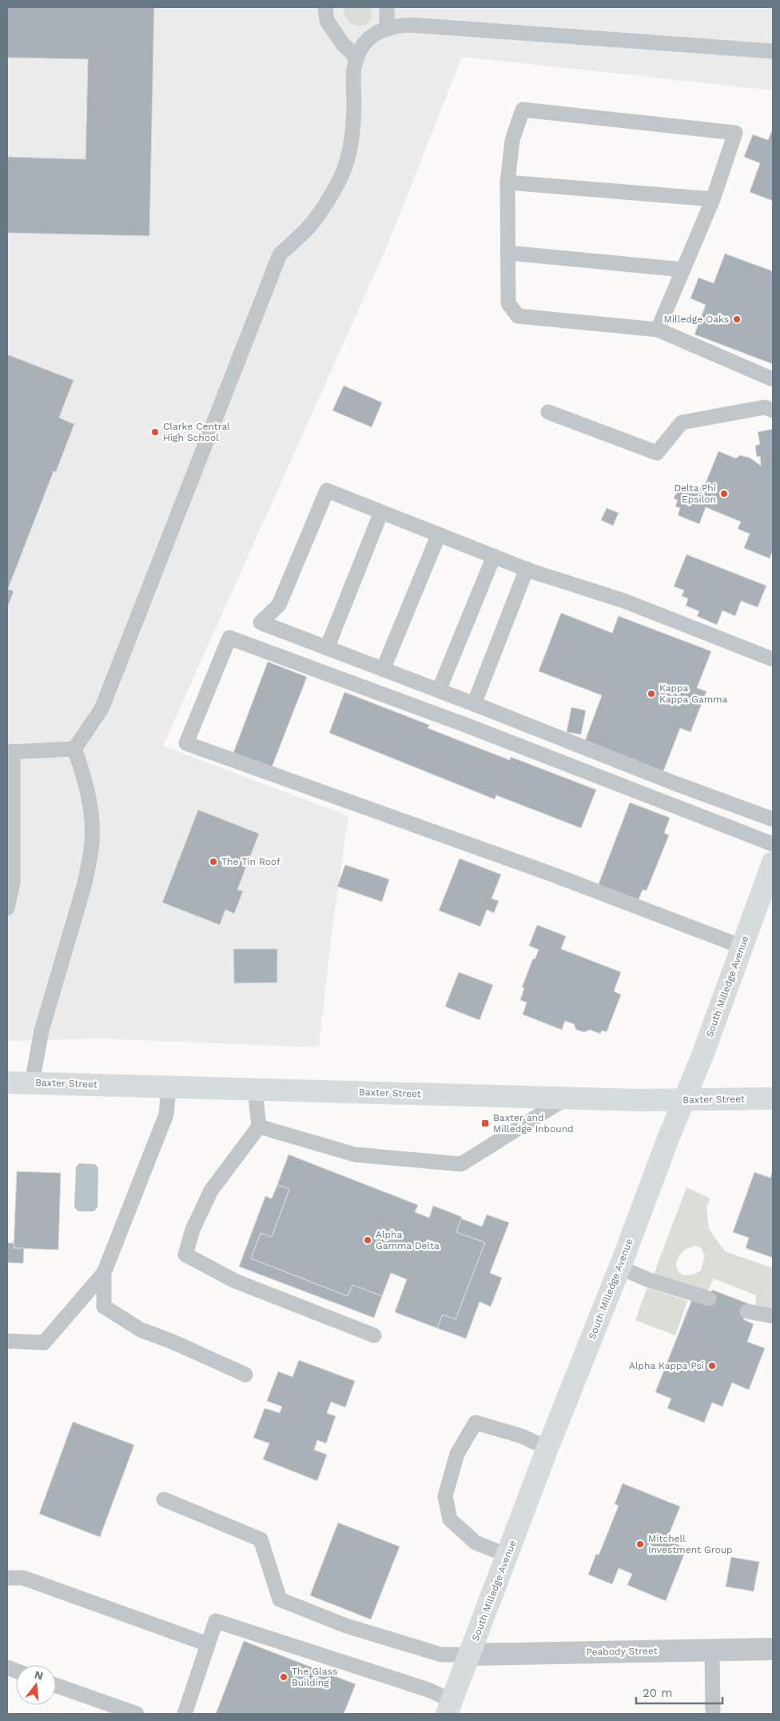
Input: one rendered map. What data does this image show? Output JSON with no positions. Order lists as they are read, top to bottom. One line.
{"streets":{"main road":["South Milledge Avenue","Baxter Street"],"street":["Peabody Street"]},"crossings":[["South Milledge Avenue","Baxter Street"],["South Milledge Avenue","Peabody Street"]],"places":{"other":["Milledge Oaks","Clarke Central High School","Delta Phi Epsilon","Kappa Kappa Gamma","The Tin Roof","Alpha Gamma Delta","Alpha Kappa Psi","Mitchell Investment Group","The Glass Building"],"transit":["Baxter and Milledge Inbound"]},"scale_bar":"20 m","north":"top"}
